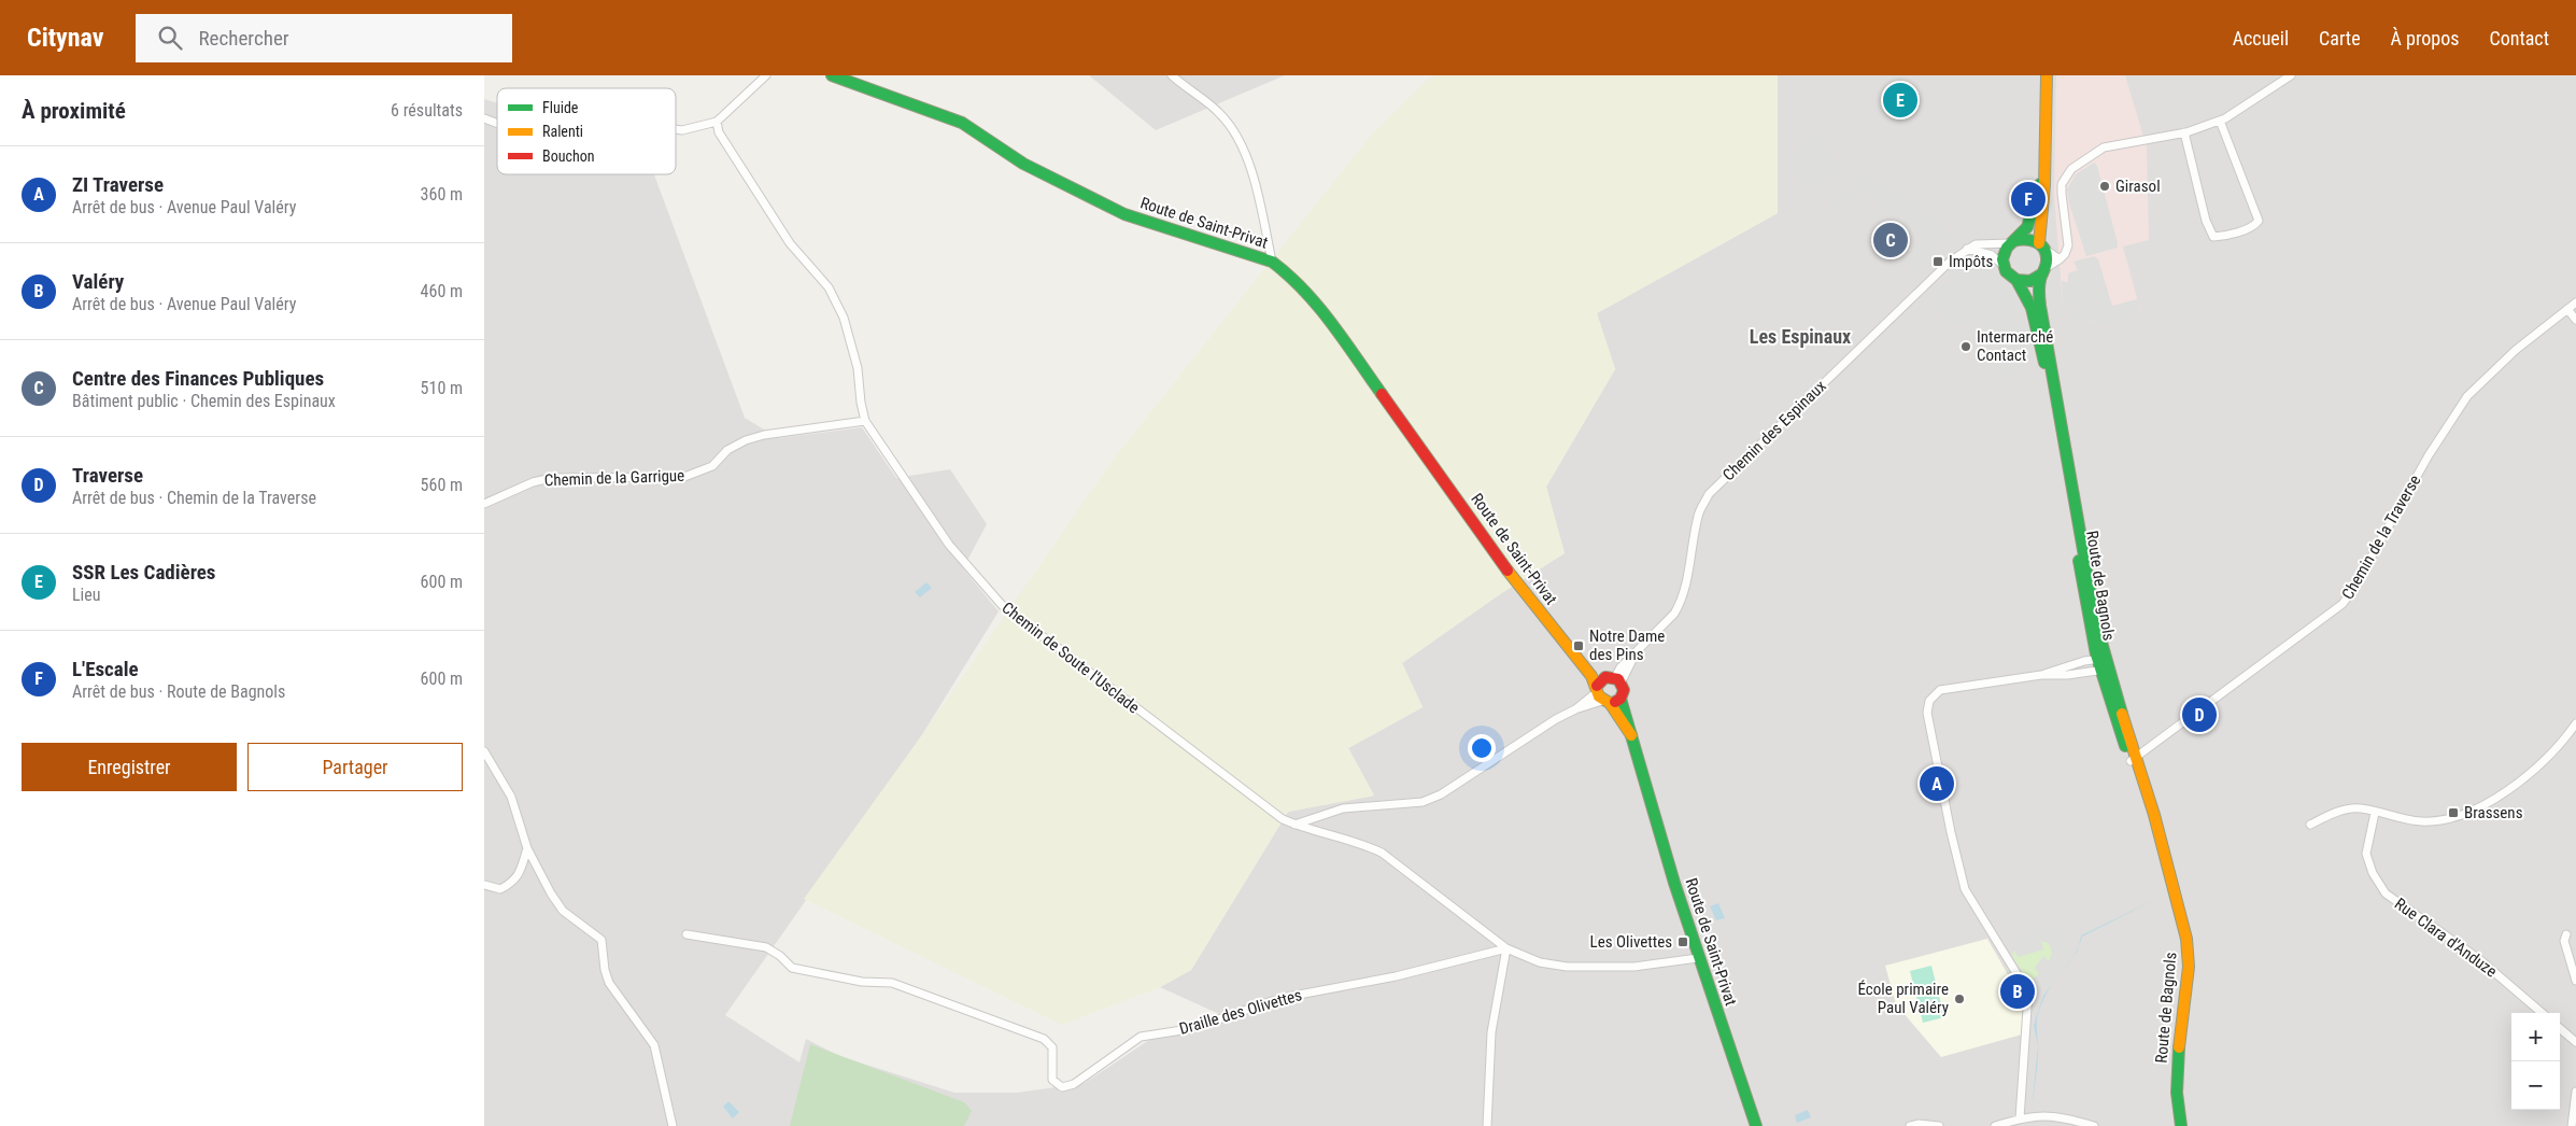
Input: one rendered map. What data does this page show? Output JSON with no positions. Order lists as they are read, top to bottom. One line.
{"streets":{"street":["Route de Saint-Privat","Chemin des Espinaux","Chemin de la Garrigue","Chemin de la Traverse","Route de Bagnols","Chemin de Soute l'Usclade","Rue Clara d'Anduze","Draille des Olivettes"]},"crossings":[["Route de Saint-Privat","Chemin des Espinaux"],["Chemin de la Garrigue","Chemin de Soute l'Usclade"],["Chemin de la Traverse","Route de Bagnols"],["Chemin de Soute l'Usclade","Draille des Olivettes"]],"districts":["Les Espinaux"],"places":{"other":["Girasol","Intermarché Contact","École primaire Paul Valéry"],"transit":["Impôts","Notre Dame des Pins","Brassens","Les Olivettes"]},"legend":["Fluide","Ralenti","Bouchon"],"page":{"header":"Citynav","search":"Rechercher","nav":["Accueil","Carte","À propos","Contact"],"heading":["À proximité","6 résultats"],"pins":["E","F","C","D","A","B"],"list":[{"mark":"A","name":"ZI Traverse","note":"Arrêt de bus · Avenue Paul Valéry","value":"360 m"},{"mark":"B","name":"Valéry","note":"Arrêt de bus · Avenue Paul Valéry","value":"460 m"},{"mark":"C","name":"Centre des Finances Publiques","note":"Bâtiment public · Chemin des Espinaux","value":"510 m"},{"mark":"D","name":"Traverse","note":"Arrêt de bus · Chemin de la Traverse","value":"560 m"},{"mark":"E","name":"SSR Les Cadières","note":"Lieu","value":"600 m"},{"mark":"F","name":"L'Escale","note":"Arrêt de bus · Route de Bagnols","value":"600 m"}],"buttons":["Enregistrer","Partager"],"map_buttons":["+","−"]}}
